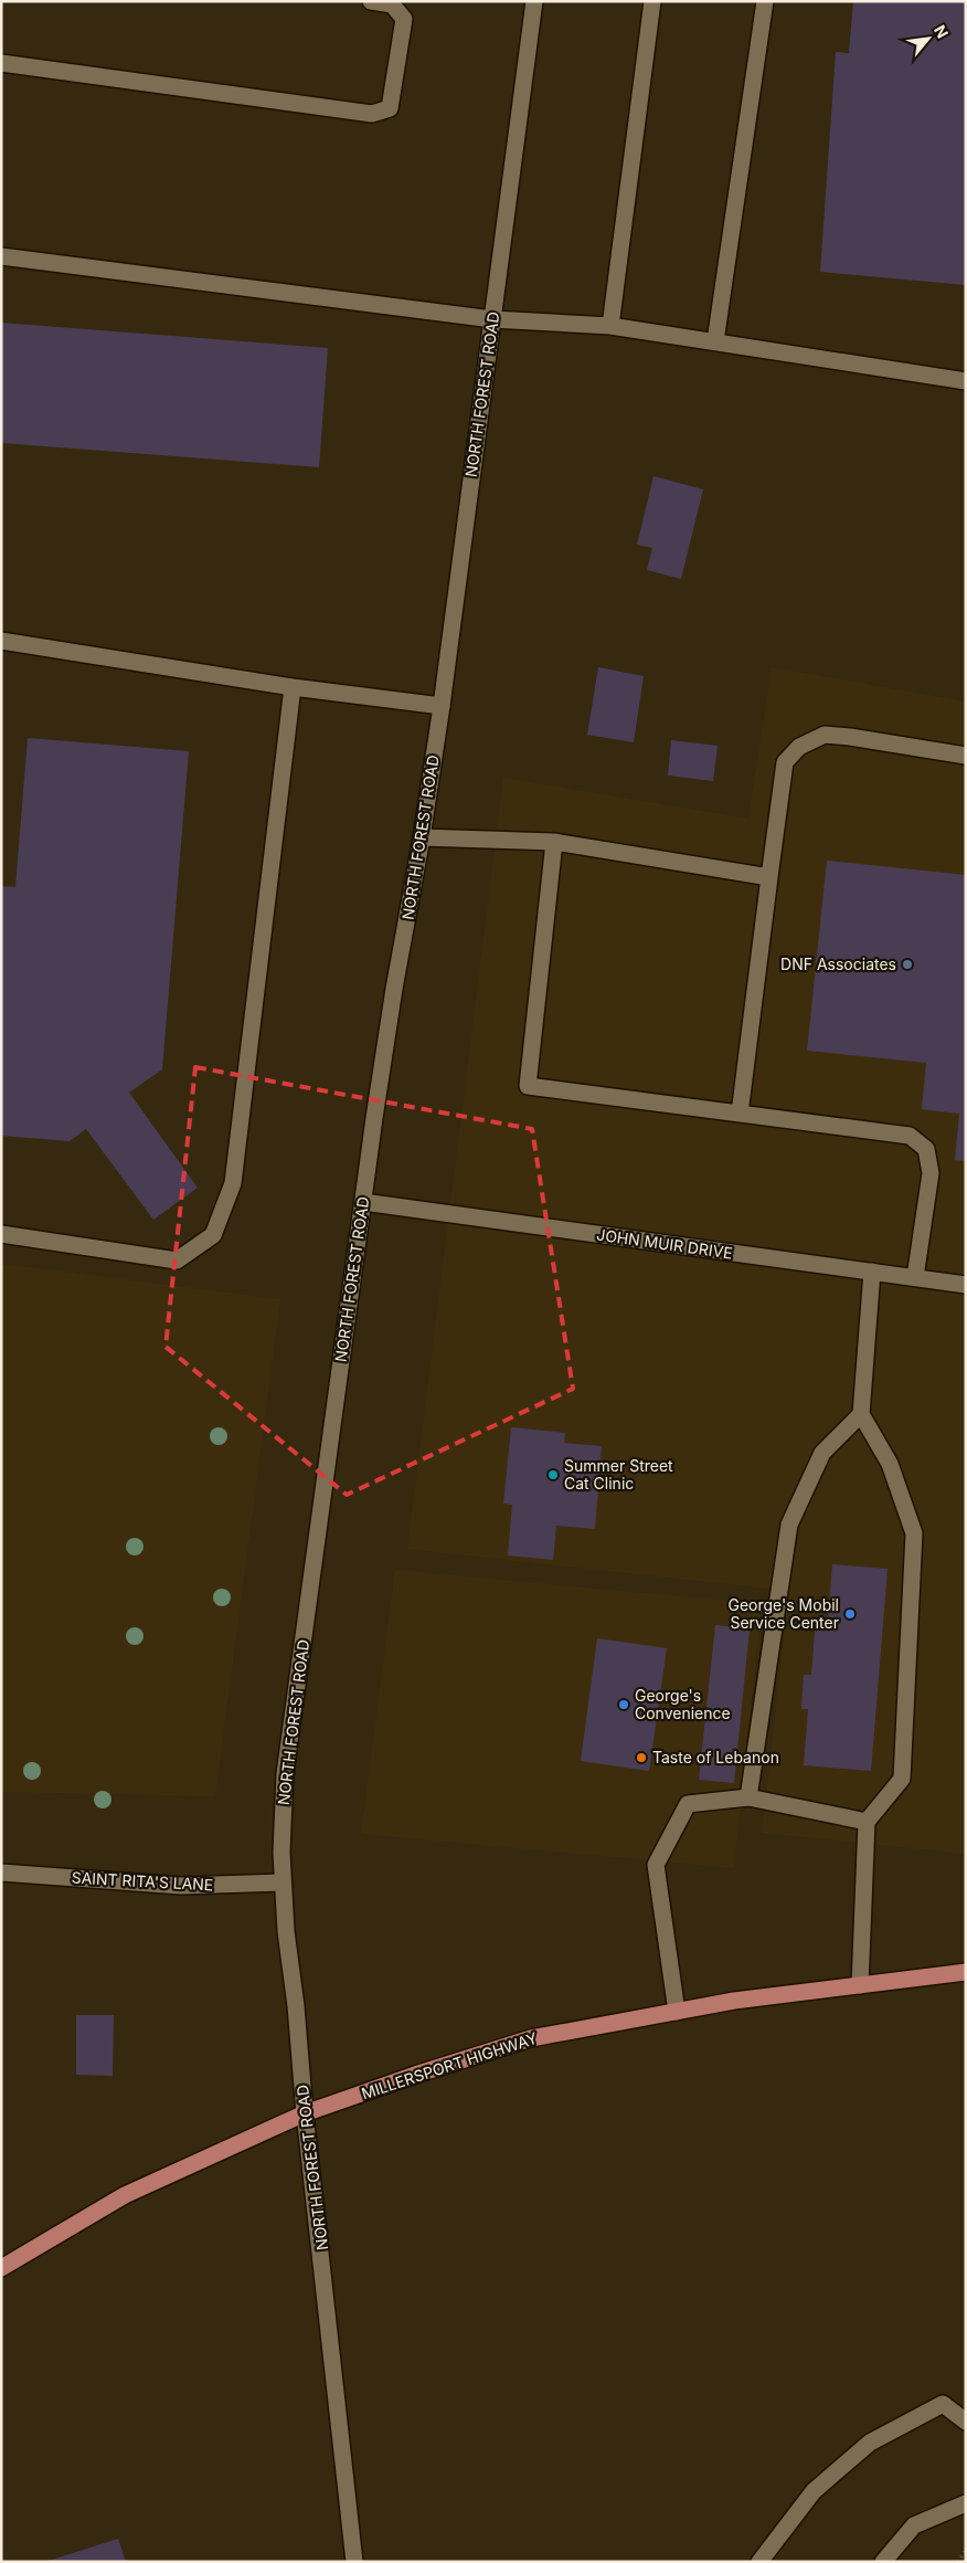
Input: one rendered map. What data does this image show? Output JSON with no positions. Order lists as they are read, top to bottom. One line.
{"streets":{"main road":["MILLERSPORT HIGHWAY"],"street":["NORTH FOREST ROAD","JOHN MUIR DRIVE","SAINT RITA'S LANE"]},"crossings":[["NORTH FOREST ROAD","JOHN MUIR DRIVE"],["NORTH FOREST ROAD","SAINT RITA'S LANE"],["NORTH FOREST ROAD","MILLERSPORT HIGHWAY"]],"places":["DNF Associates","Summer Street Cat Clinic","George's Mobil Service Center","George's Convenience","Taste of Lebanon"],"north":"top right"}
